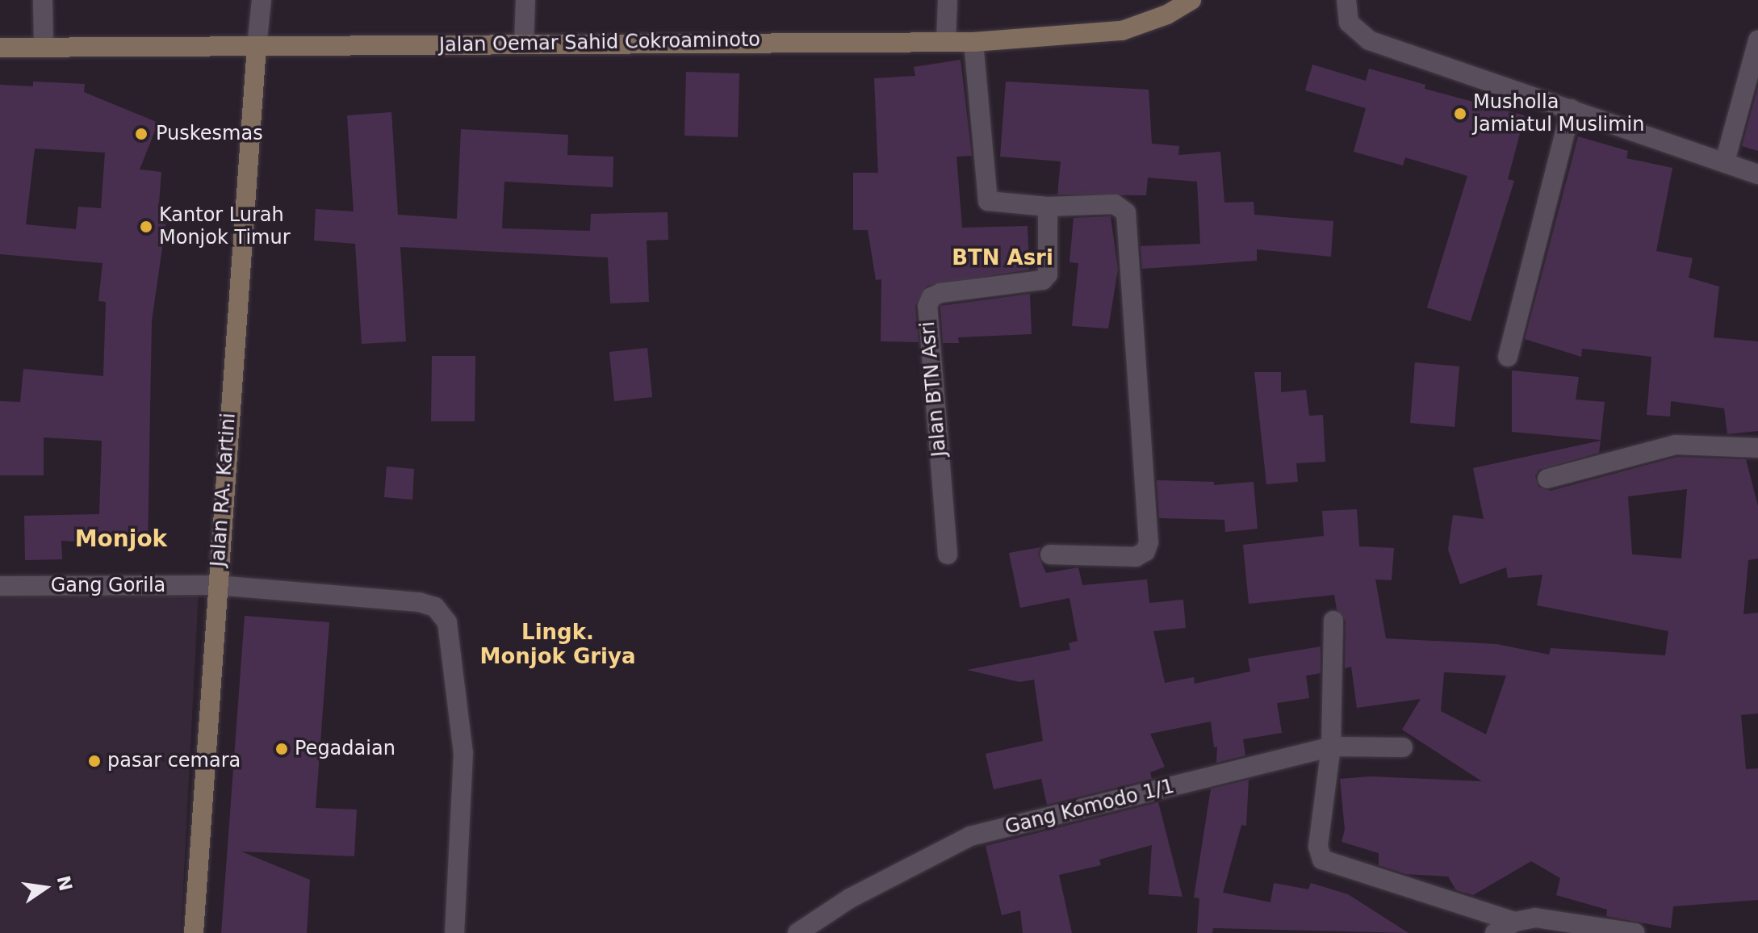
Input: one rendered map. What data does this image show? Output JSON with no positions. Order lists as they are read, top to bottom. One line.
{"streets":{"street":["Jalan Oemar Sahid Cokroaminoto","Jalan BTN Asri","Jalan RA. Kartini","Gang Gorila","Gang Komodo 1/1"]},"crossings":[["Jalan Oemar Sahid Cokroaminoto","Jalan RA. Kartini"],["Jalan RA. Kartini","Gang Gorila"]],"districts":["BTN Asri","Monjok","Lingk. Monjok Griya"],"places":["Musholla Jamiatul Muslimin","Puskesmas","Kantor Lurah Monjok Timur","Pegadaian","pasar cemara"],"north":"right"}
